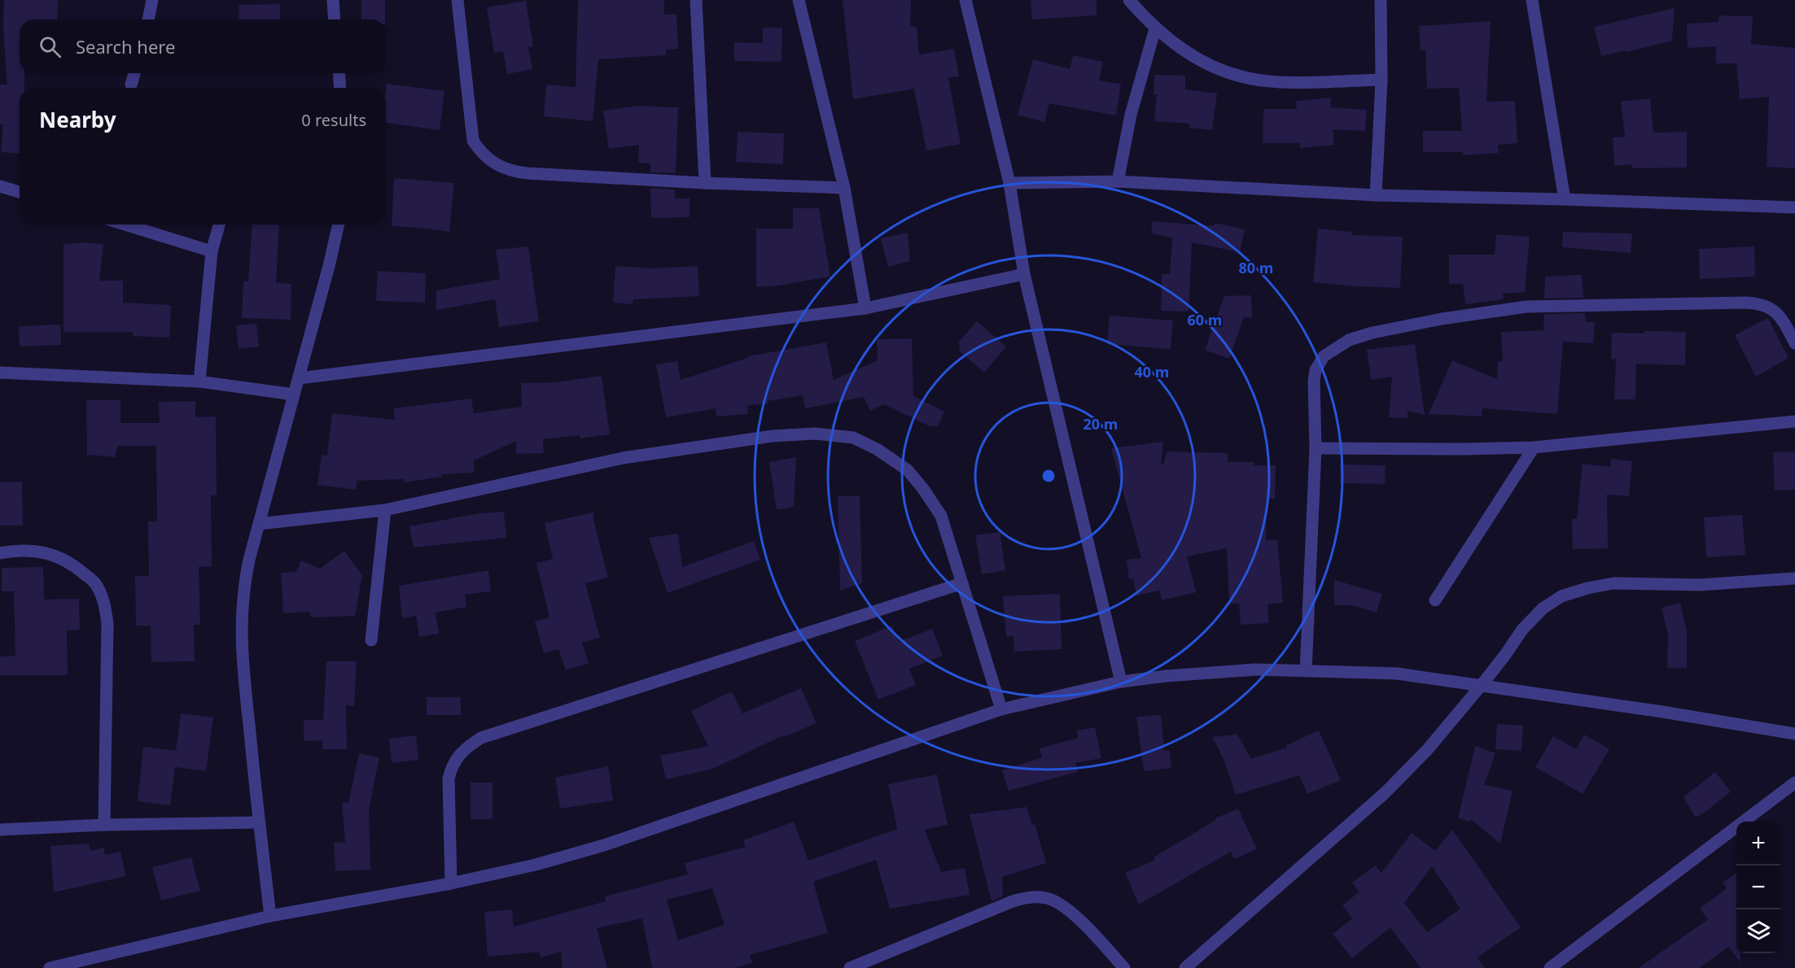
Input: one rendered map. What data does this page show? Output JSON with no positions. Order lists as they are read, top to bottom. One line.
{"page":{"search":"Search here","heading":["Nearby","0 results"],"map_buttons":["+","−"]},"rings":["80 m","60 m","40 m","20 m"]}
